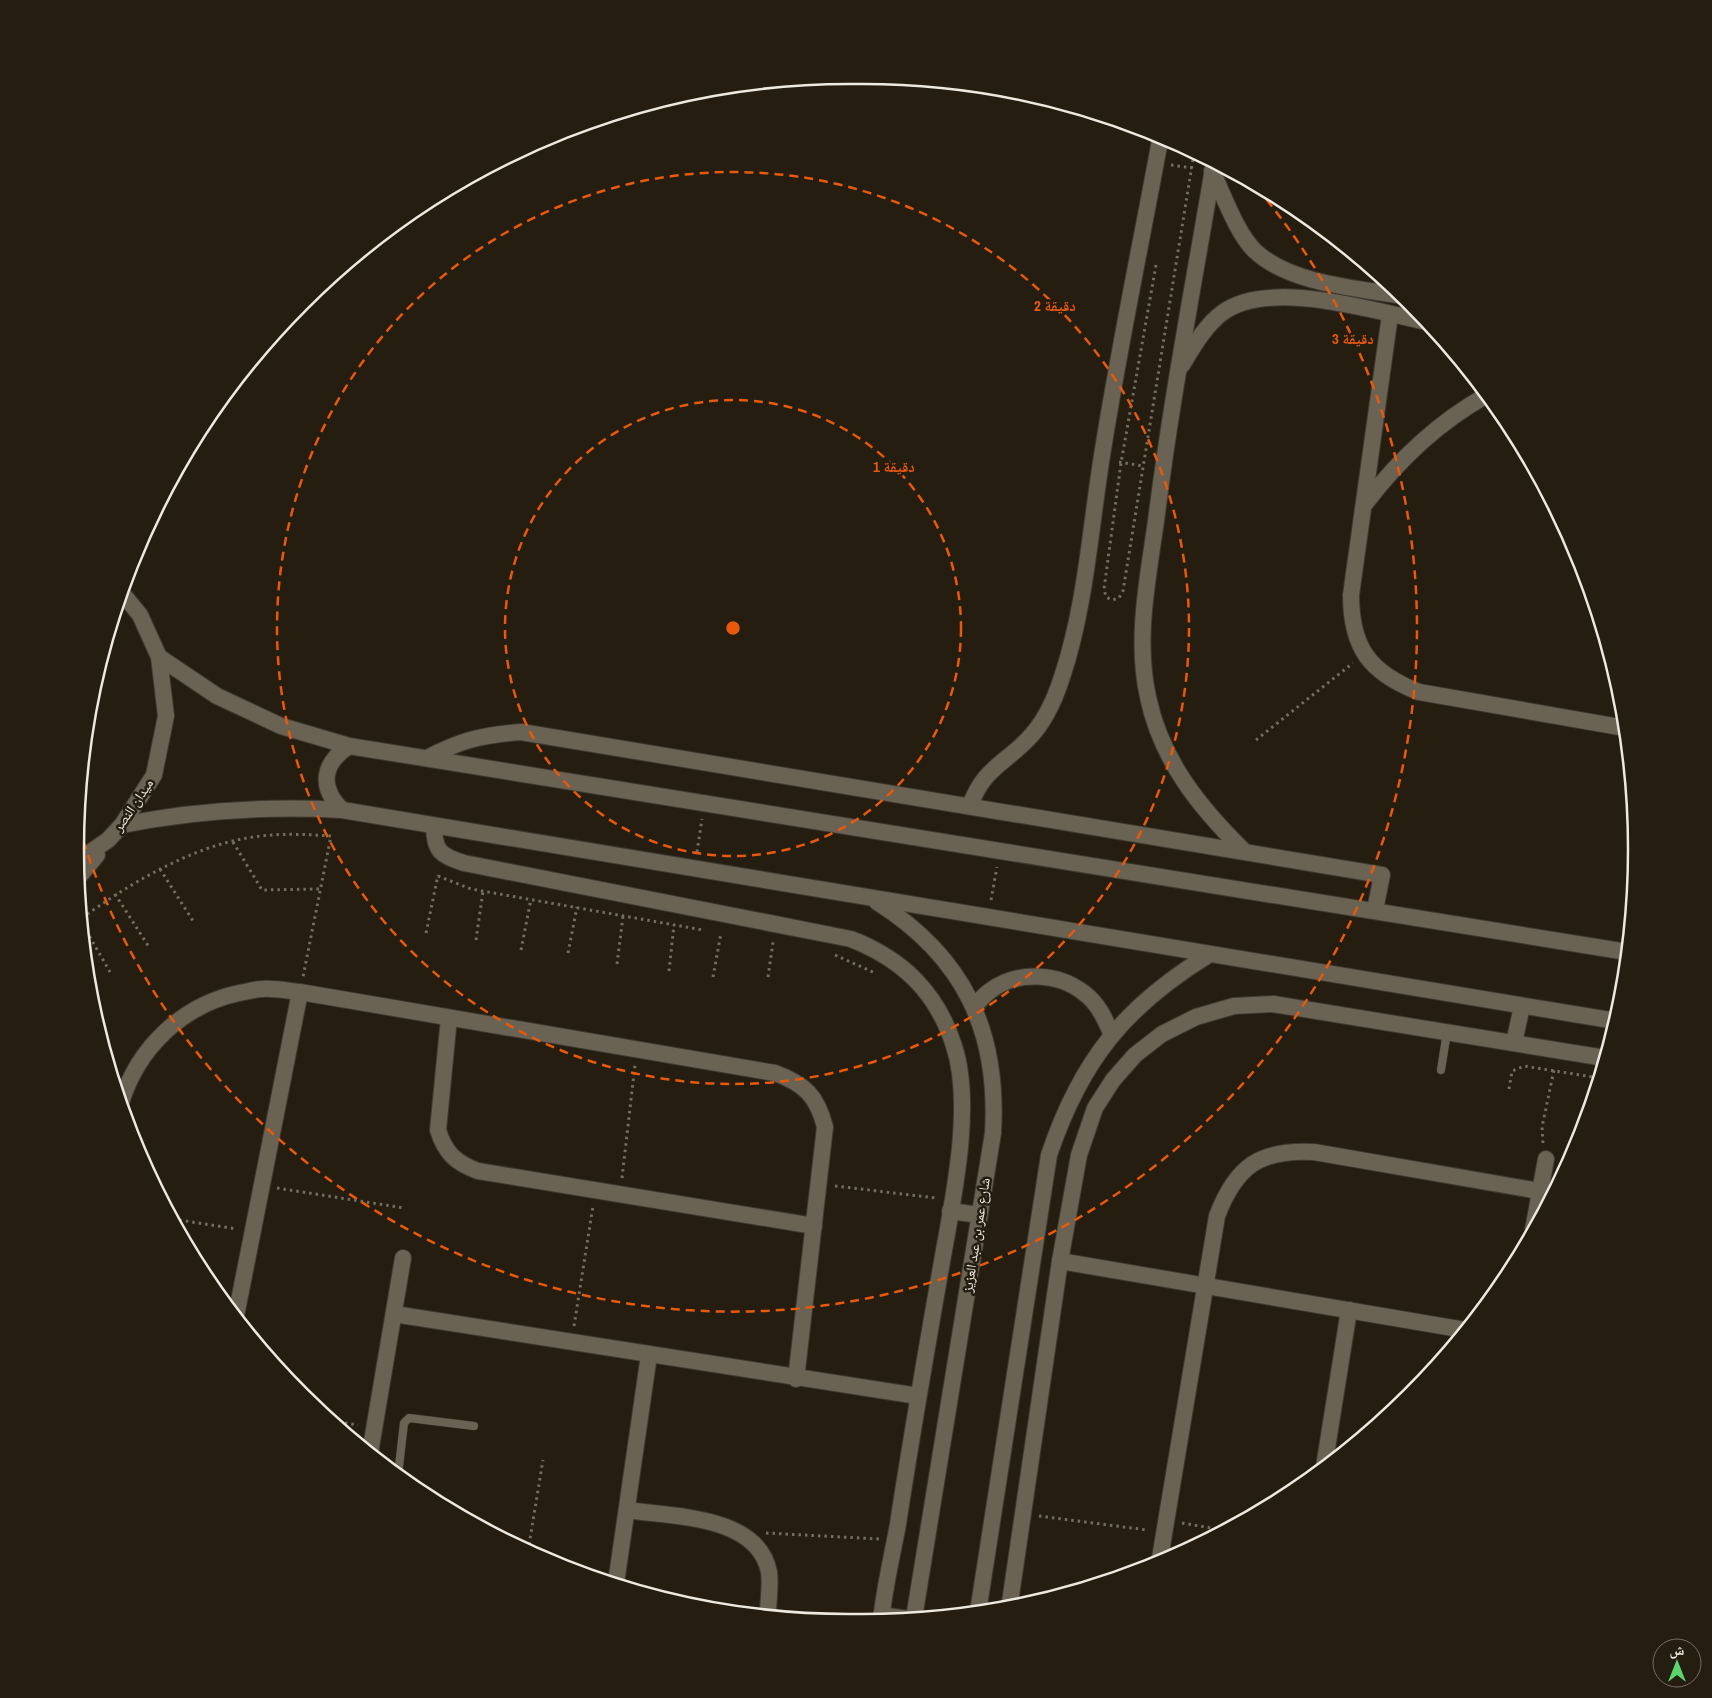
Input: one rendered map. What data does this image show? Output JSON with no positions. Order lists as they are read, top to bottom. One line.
{"streets":{"street":["ميدان النصر","شارع عمر بن عبد العزيز"]},"north":"top","rings":["2 دقيقة","3 دقيقة","1 دقيقة"]}
